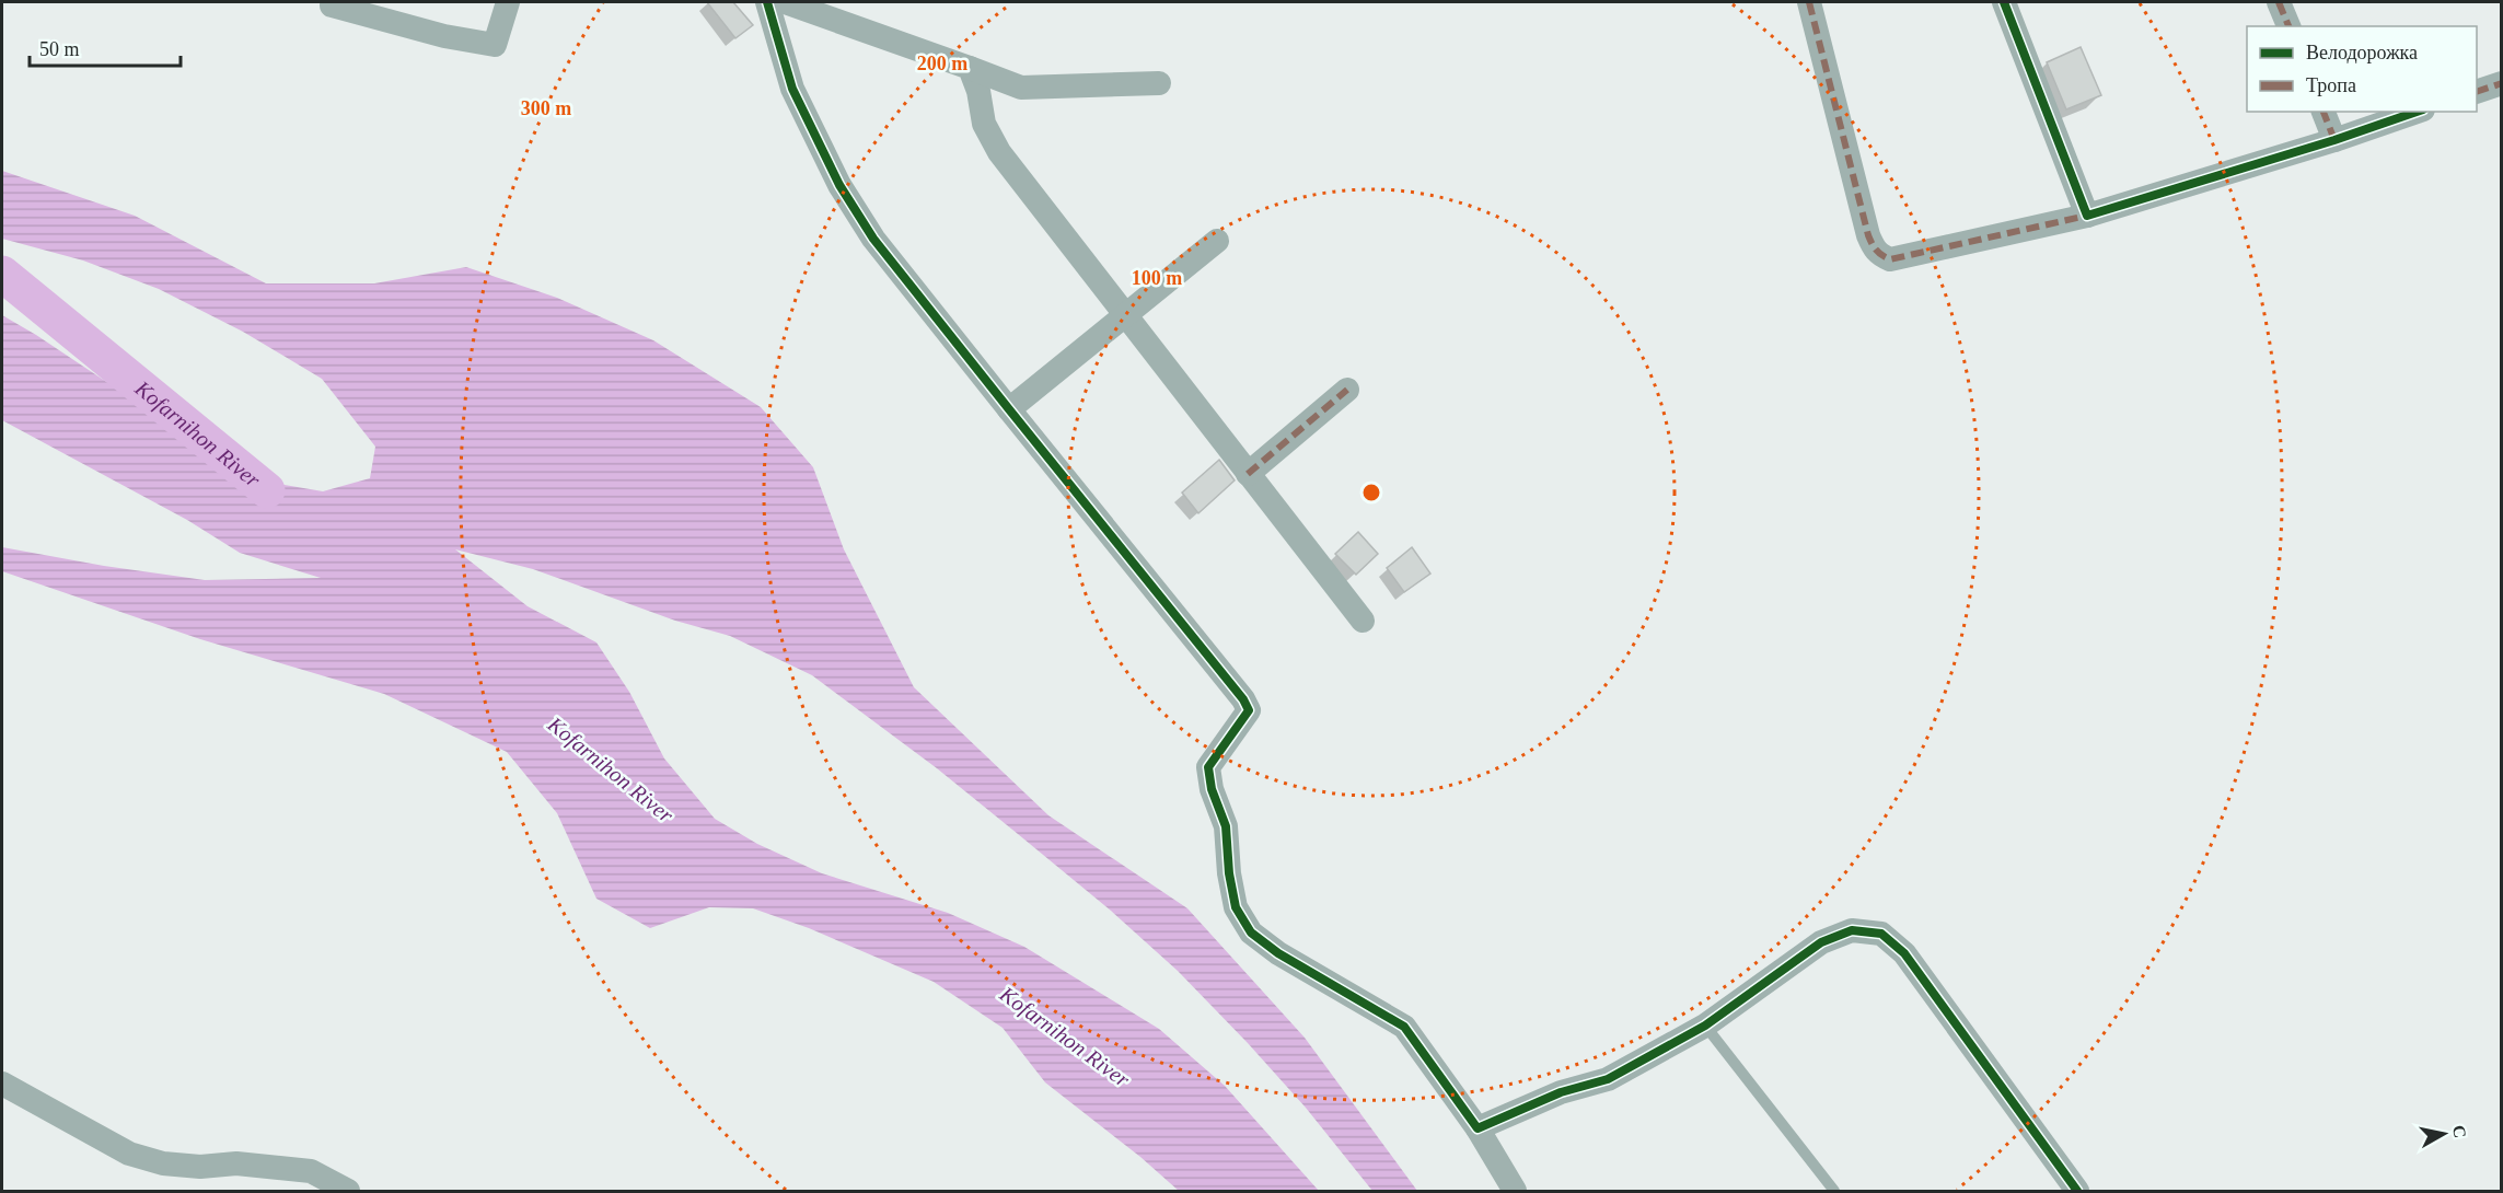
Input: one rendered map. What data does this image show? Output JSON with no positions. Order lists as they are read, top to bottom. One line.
{"water":["Kofarnihon River"],"legend":["Велодорожка","Тропа"],"scale_bar":"50 m","north":"right","rings":["200 m","300 m","100 m"]}
